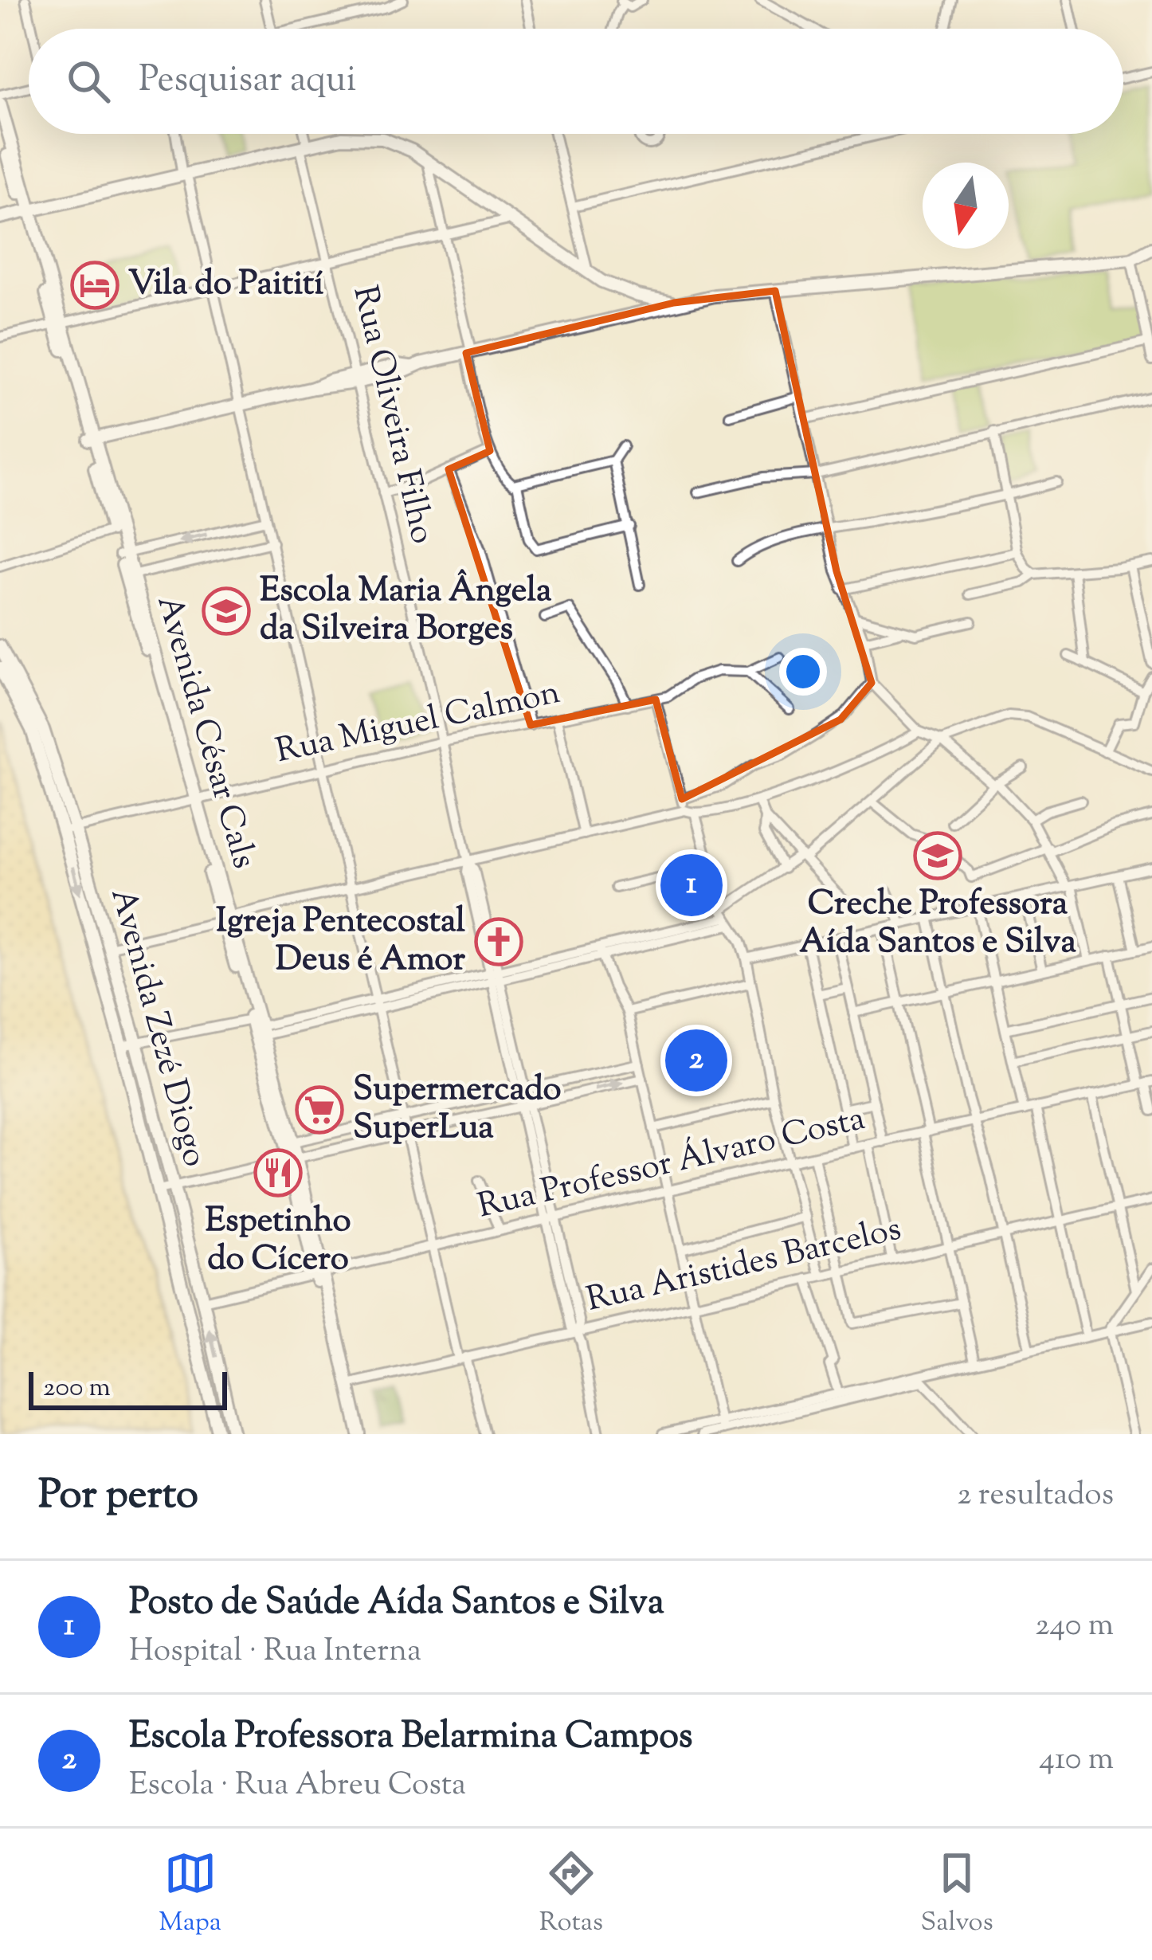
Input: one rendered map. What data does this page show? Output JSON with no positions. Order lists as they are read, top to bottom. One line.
{"streets":{"main road":["Avenida César Cals","Avenida Zezé Diogo"],"street":["Rua Oliveira Filho","Rua Miguel Calmon","Rua Professor Álvaro Costa","Rua Aristides Barcelos"]},"crossings":[["Rua Oliveira Filho","Rua Miguel Calmon"],["Rua Oliveira Filho","Rua Professor Álvaro Costa"],["Rua Oliveira Filho","Rua Aristides Barcelos"],["Rua Miguel Calmon","Avenida César Cals"],["Rua Miguel Calmon","Avenida Zezé Diogo"],["Avenida César Cals","Rua Professor Álvaro Costa"],["Avenida César Cals","Rua Aristides Barcelos"],["Avenida Zezé Diogo","Rua Professor Álvaro Costa"]],"places":{"hotel":["Vila do Paitití"],"school or university":["Escola Maria Ângela da Silveira Borges","Creche Professora Aída Santos e Silva"],"church":["Igreja Pentecostal Deus é Amor"],"supermarket":["Supermercado SuperLua"],"restaurant":["Espetinho do Cícero"]},"scale_bar":"200 m","north":"bottom","page":{"search":"Pesquisar aqui","pins":["1","2"],"scale":"200 m","heading":["Por perto","2 resultados"],"list":[{"mark":"1","name":"Posto de Saúde Aída Santos e Silva","note":"Hospital · Rua Interna","value":"240 m"},{"mark":"2","name":"Escola Professora Belarmina Campos","note":"Escola · Rua Abreu Costa","value":"410 m"}],"nav":["Mapa","Rotas","Salvos"]}}
